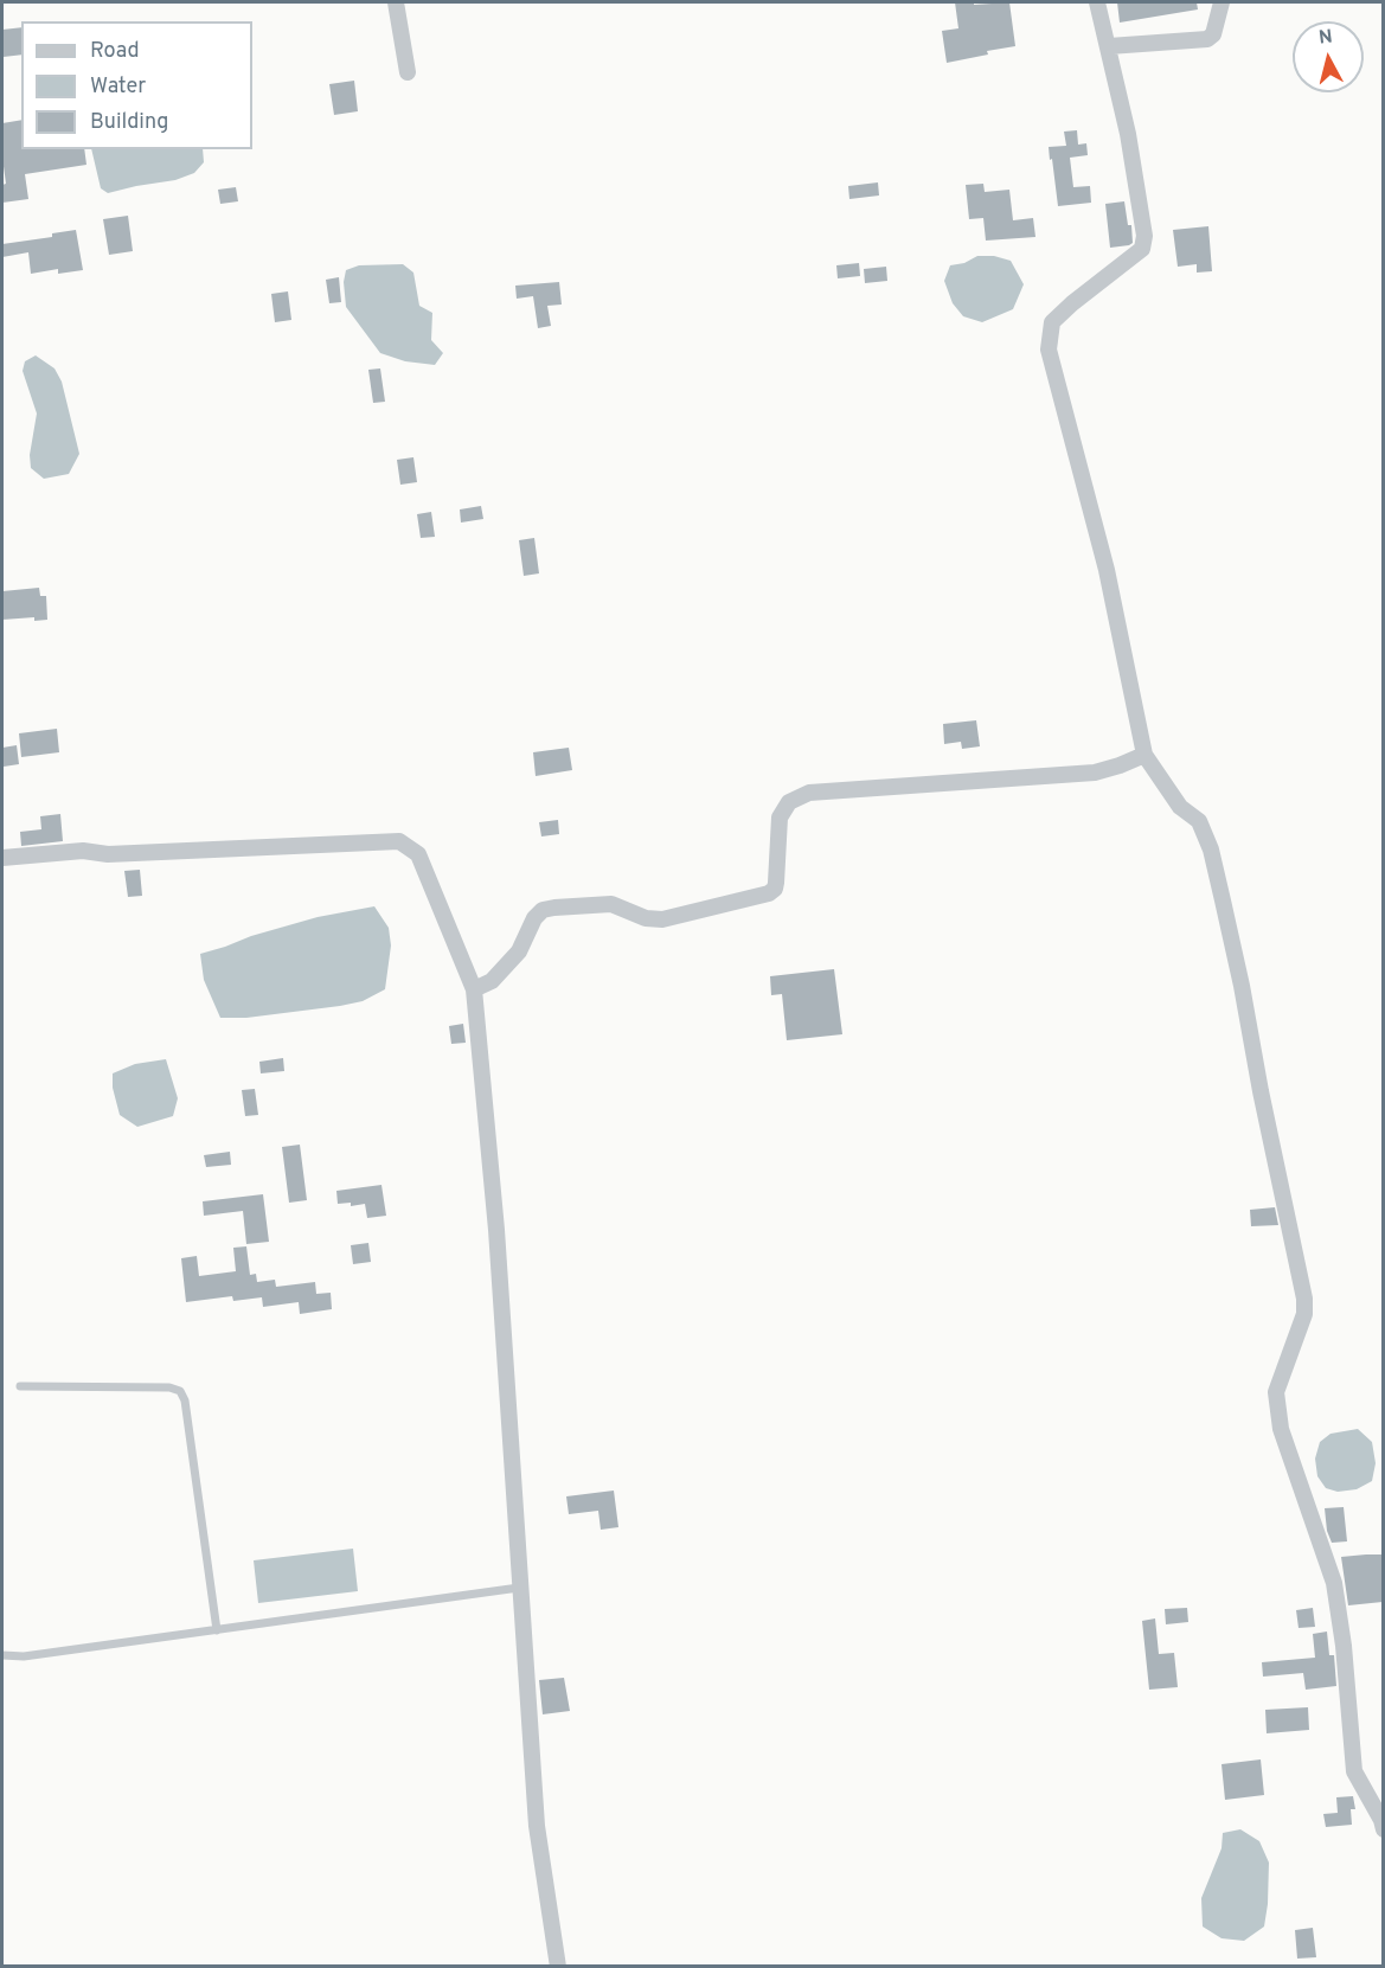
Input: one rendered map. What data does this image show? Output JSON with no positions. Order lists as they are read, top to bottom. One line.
{"legend":["Road","Water","Building"],"north":"top"}
